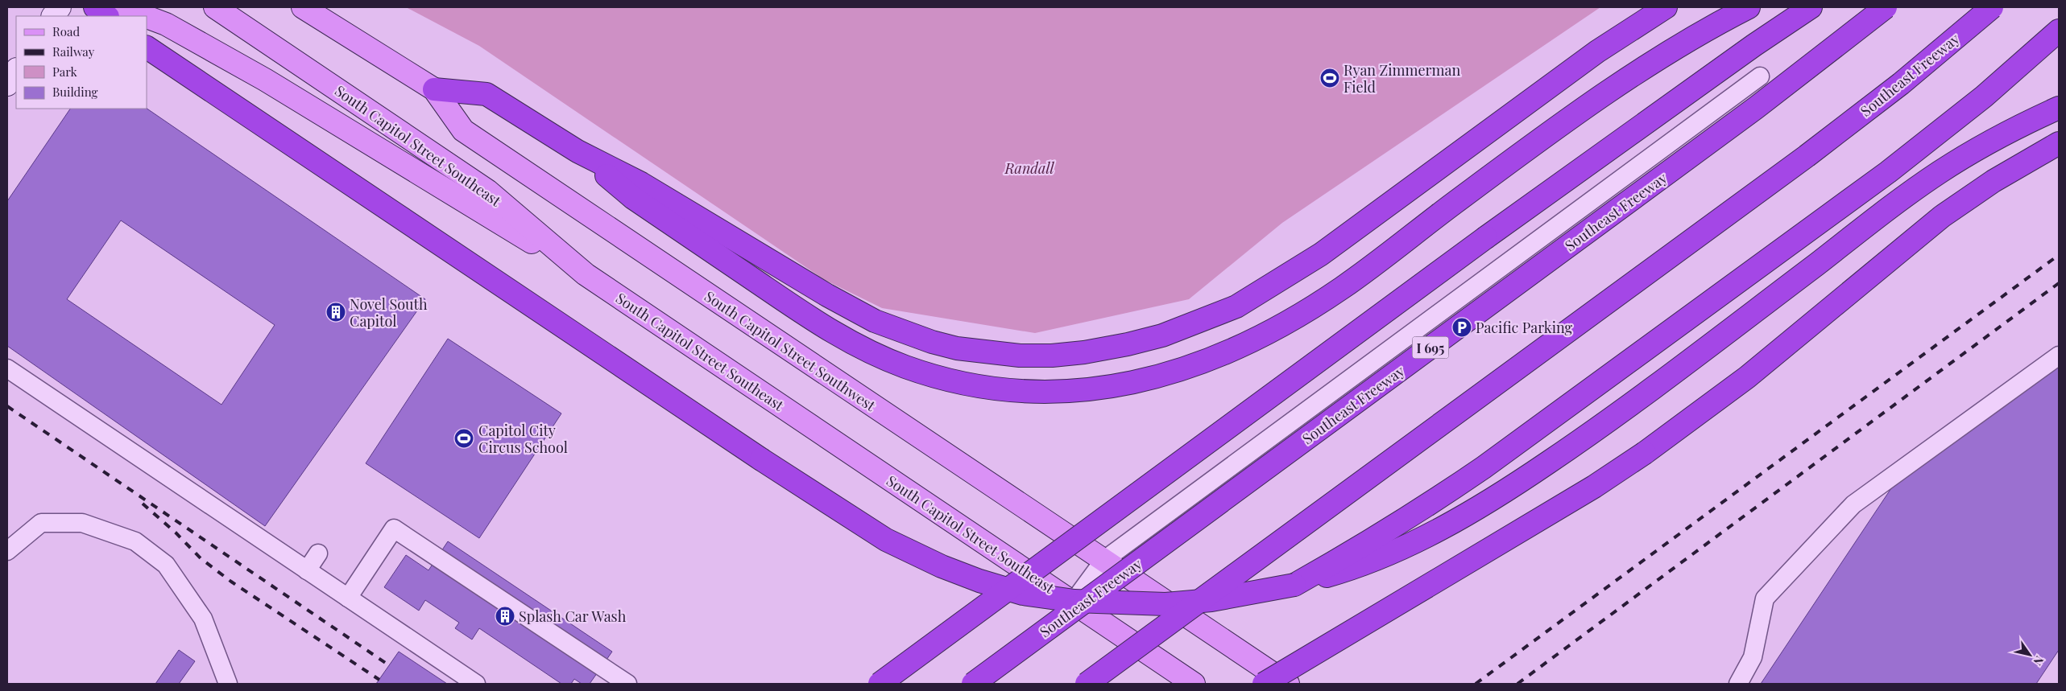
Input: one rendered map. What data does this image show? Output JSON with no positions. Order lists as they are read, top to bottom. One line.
{"streets":{"highway":["Southeast Freeway","I 695"],"main road":["South Capitol Street Southeast","South Capitol Street Southwest"]},"parks":["Randall"],"places":{"sports":["Ryan Zimmerman Field","Capitol City Circus School"],"building":["Novel South Capitol","Splash Car Wash"],"parking":["Pacific Parking"]},"legend":["Road","Railway","Park","Building"],"north":"bottom right"}
